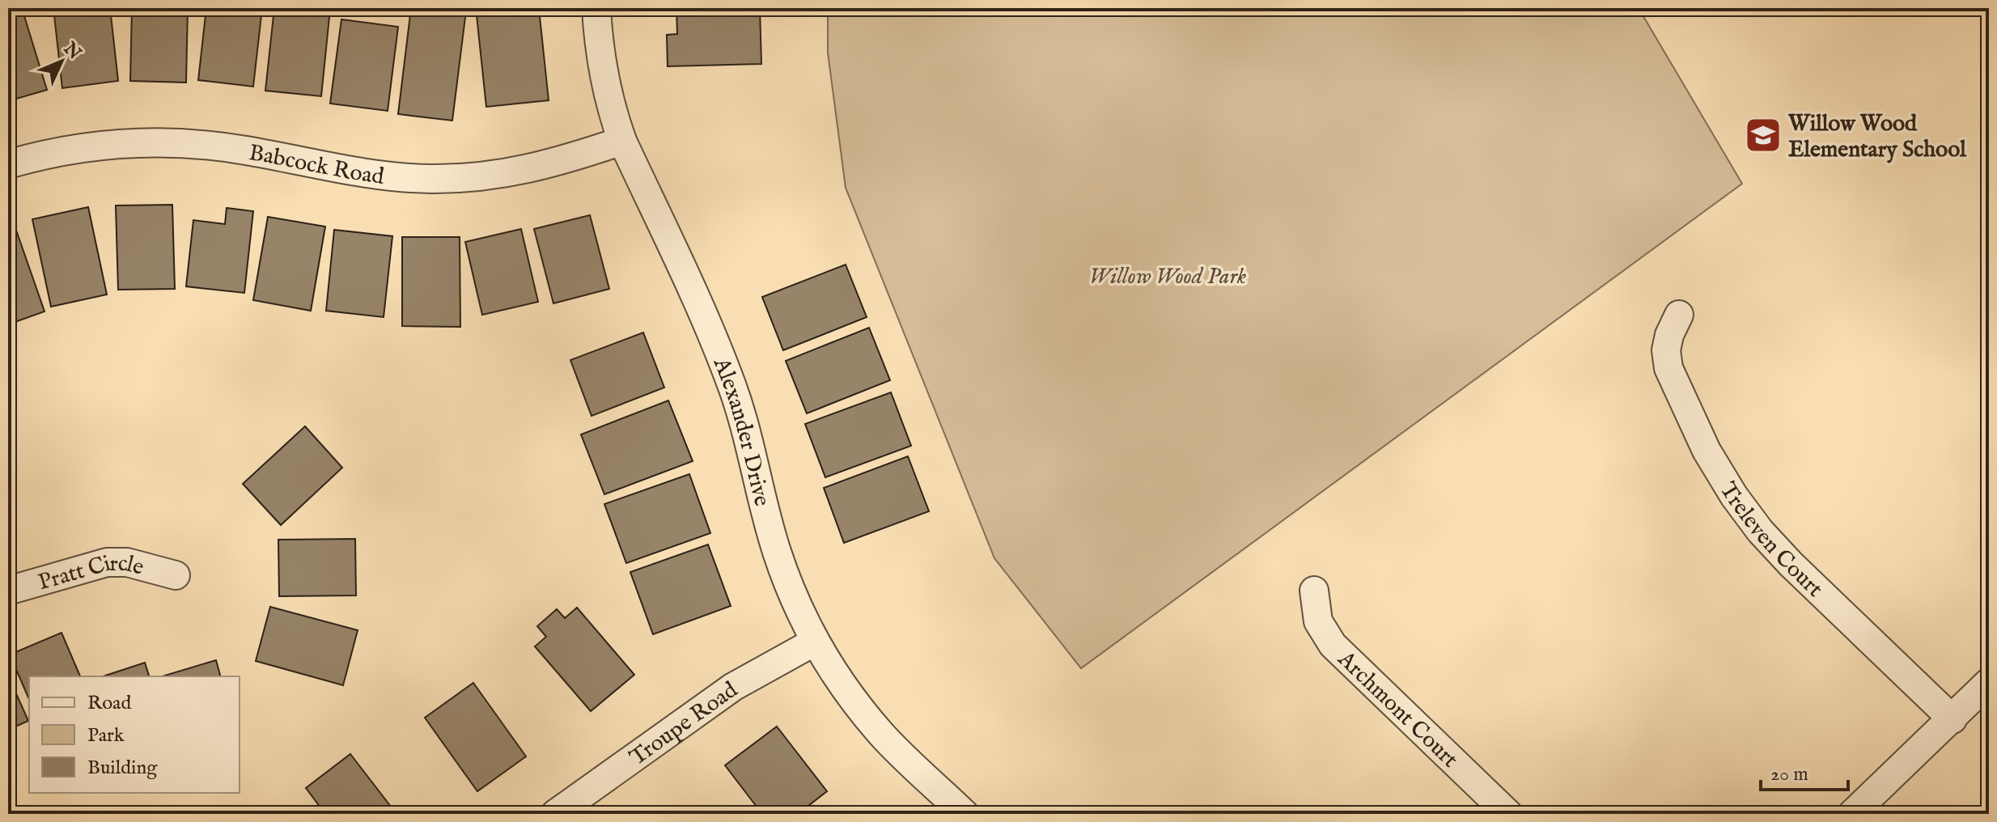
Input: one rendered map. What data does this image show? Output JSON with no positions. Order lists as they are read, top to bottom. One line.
{"streets":{"street":["Babcock Road","Alexander Drive","Treleven Court","Pratt Circle","Archmont Court","Troupe Road"]},"crossings":[["Babcock Road","Alexander Drive"],["Alexander Drive","Troupe Road"]],"parks":["Willow Wood Park"],"places":{"school or university":["Willow Wood Elementary School"]},"legend":["Road","Park","Building"],"scale_bar":"20 m","north":"top right"}
